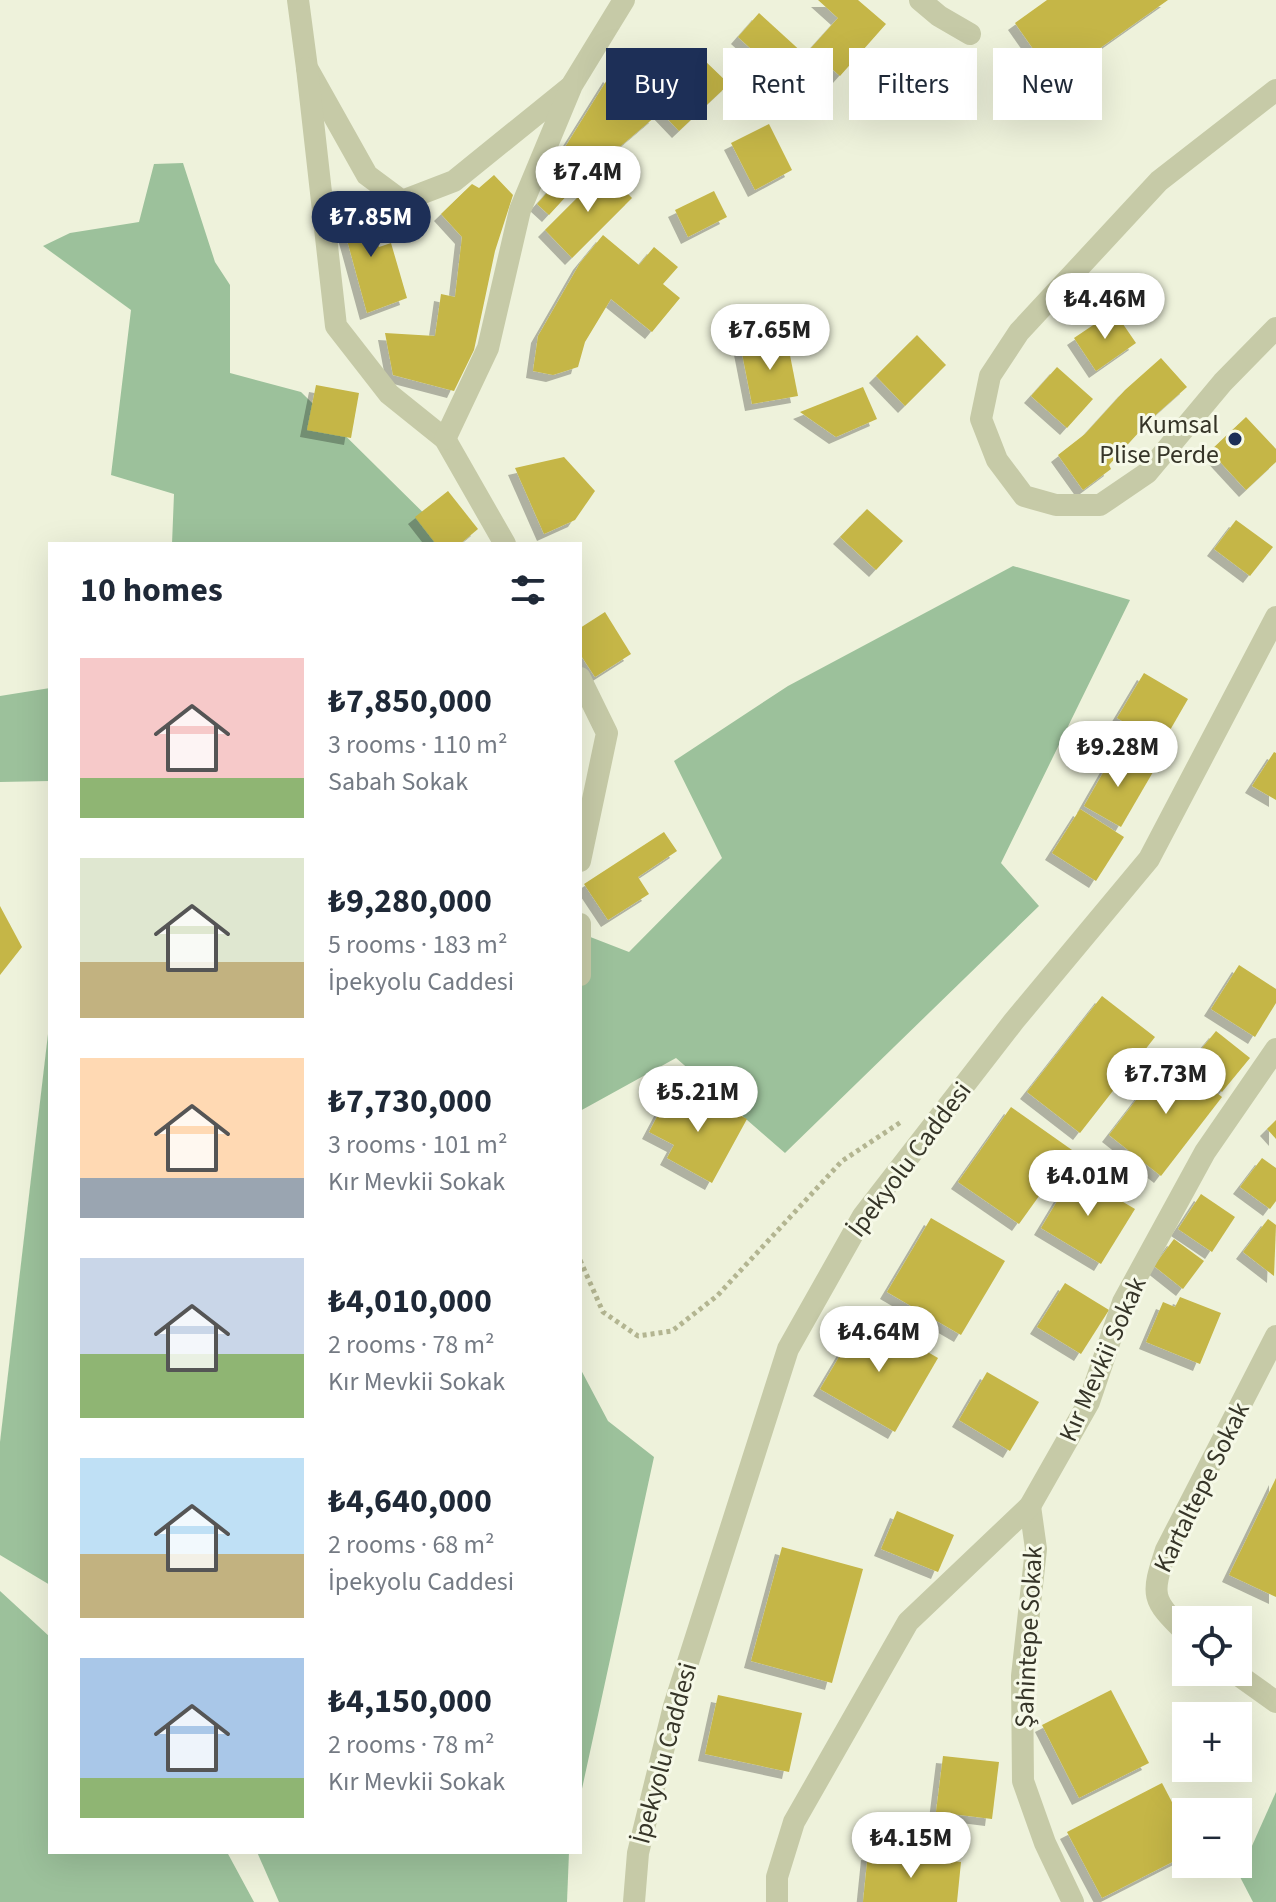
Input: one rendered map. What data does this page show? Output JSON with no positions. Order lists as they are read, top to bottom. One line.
{"streets":{"street":["İpekyolu Caddesi","Kır Mevkii Sokak","Kartaltepe Sokak","Şahintepe Sokak"]},"crossings":[["Kır Mevkii Sokak","Şahintepe Sokak"]],"places":["Kumsal Plise Perde"],"page":{"chip":["Buy","Rent","Filters","New"],"price":["₺7.4M","₺7.85M","₺4.46M","₺7.65M","₺9.28M","₺7.73M","₺5.21M","₺4.01M","₺4.64M","₺4.15M"],"heading":"10 homes","list":[{"name":"₺7,850,000","note":"3 rooms · 110 m² · Sabah Sokak"},{"name":"₺9,280,000","note":"5 rooms · 183 m² · İpekyolu Caddesi"},{"name":"₺7,730,000","note":"3 rooms · 101 m² · Kır Mevkii Sokak"},{"name":"₺4,010,000","note":"2 rooms · 78 m² · Kır Mevkii Sokak"},{"name":"₺4,640,000","note":"2 rooms · 68 m² · İpekyolu Caddesi"},{"name":"₺4,150,000","note":"2 rooms · 78 m² · Kır Mevkii Sokak"}],"map_buttons":["+","−"]}}
